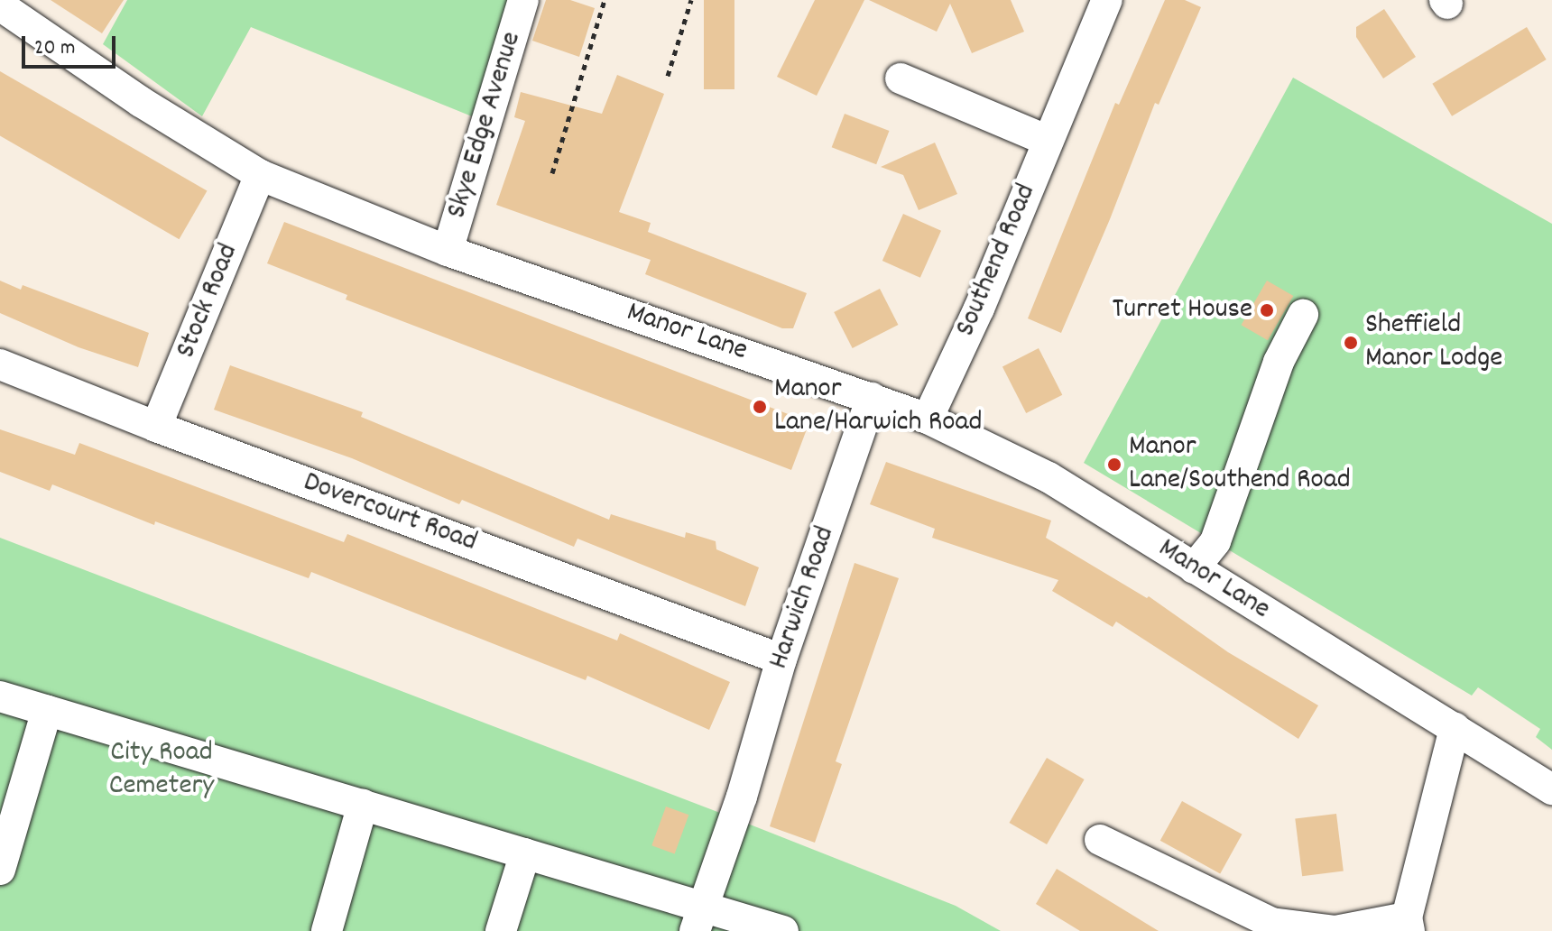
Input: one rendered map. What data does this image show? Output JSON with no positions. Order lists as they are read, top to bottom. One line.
{"streets":{"street":["Skye Edge Avenue","Southend Road","Stock Road","Manor Lane","Dovercourt Road","Harwich Road"]},"crossings":[["Skye Edge Avenue","Manor Lane"],["Southend Road","Manor Lane"],["Stock Road","Manor Lane"],["Stock Road","Dovercourt Road"],["Manor Lane","Harwich Road"],["Dovercourt Road","Harwich Road"]],"parks":["City Road Cemetery"],"places":["Turret House","Sheffield Manor Lodge","Manor Lane/Harwich Road","Manor Lane/Southend Road"],"scale_bar":"20 m"}
